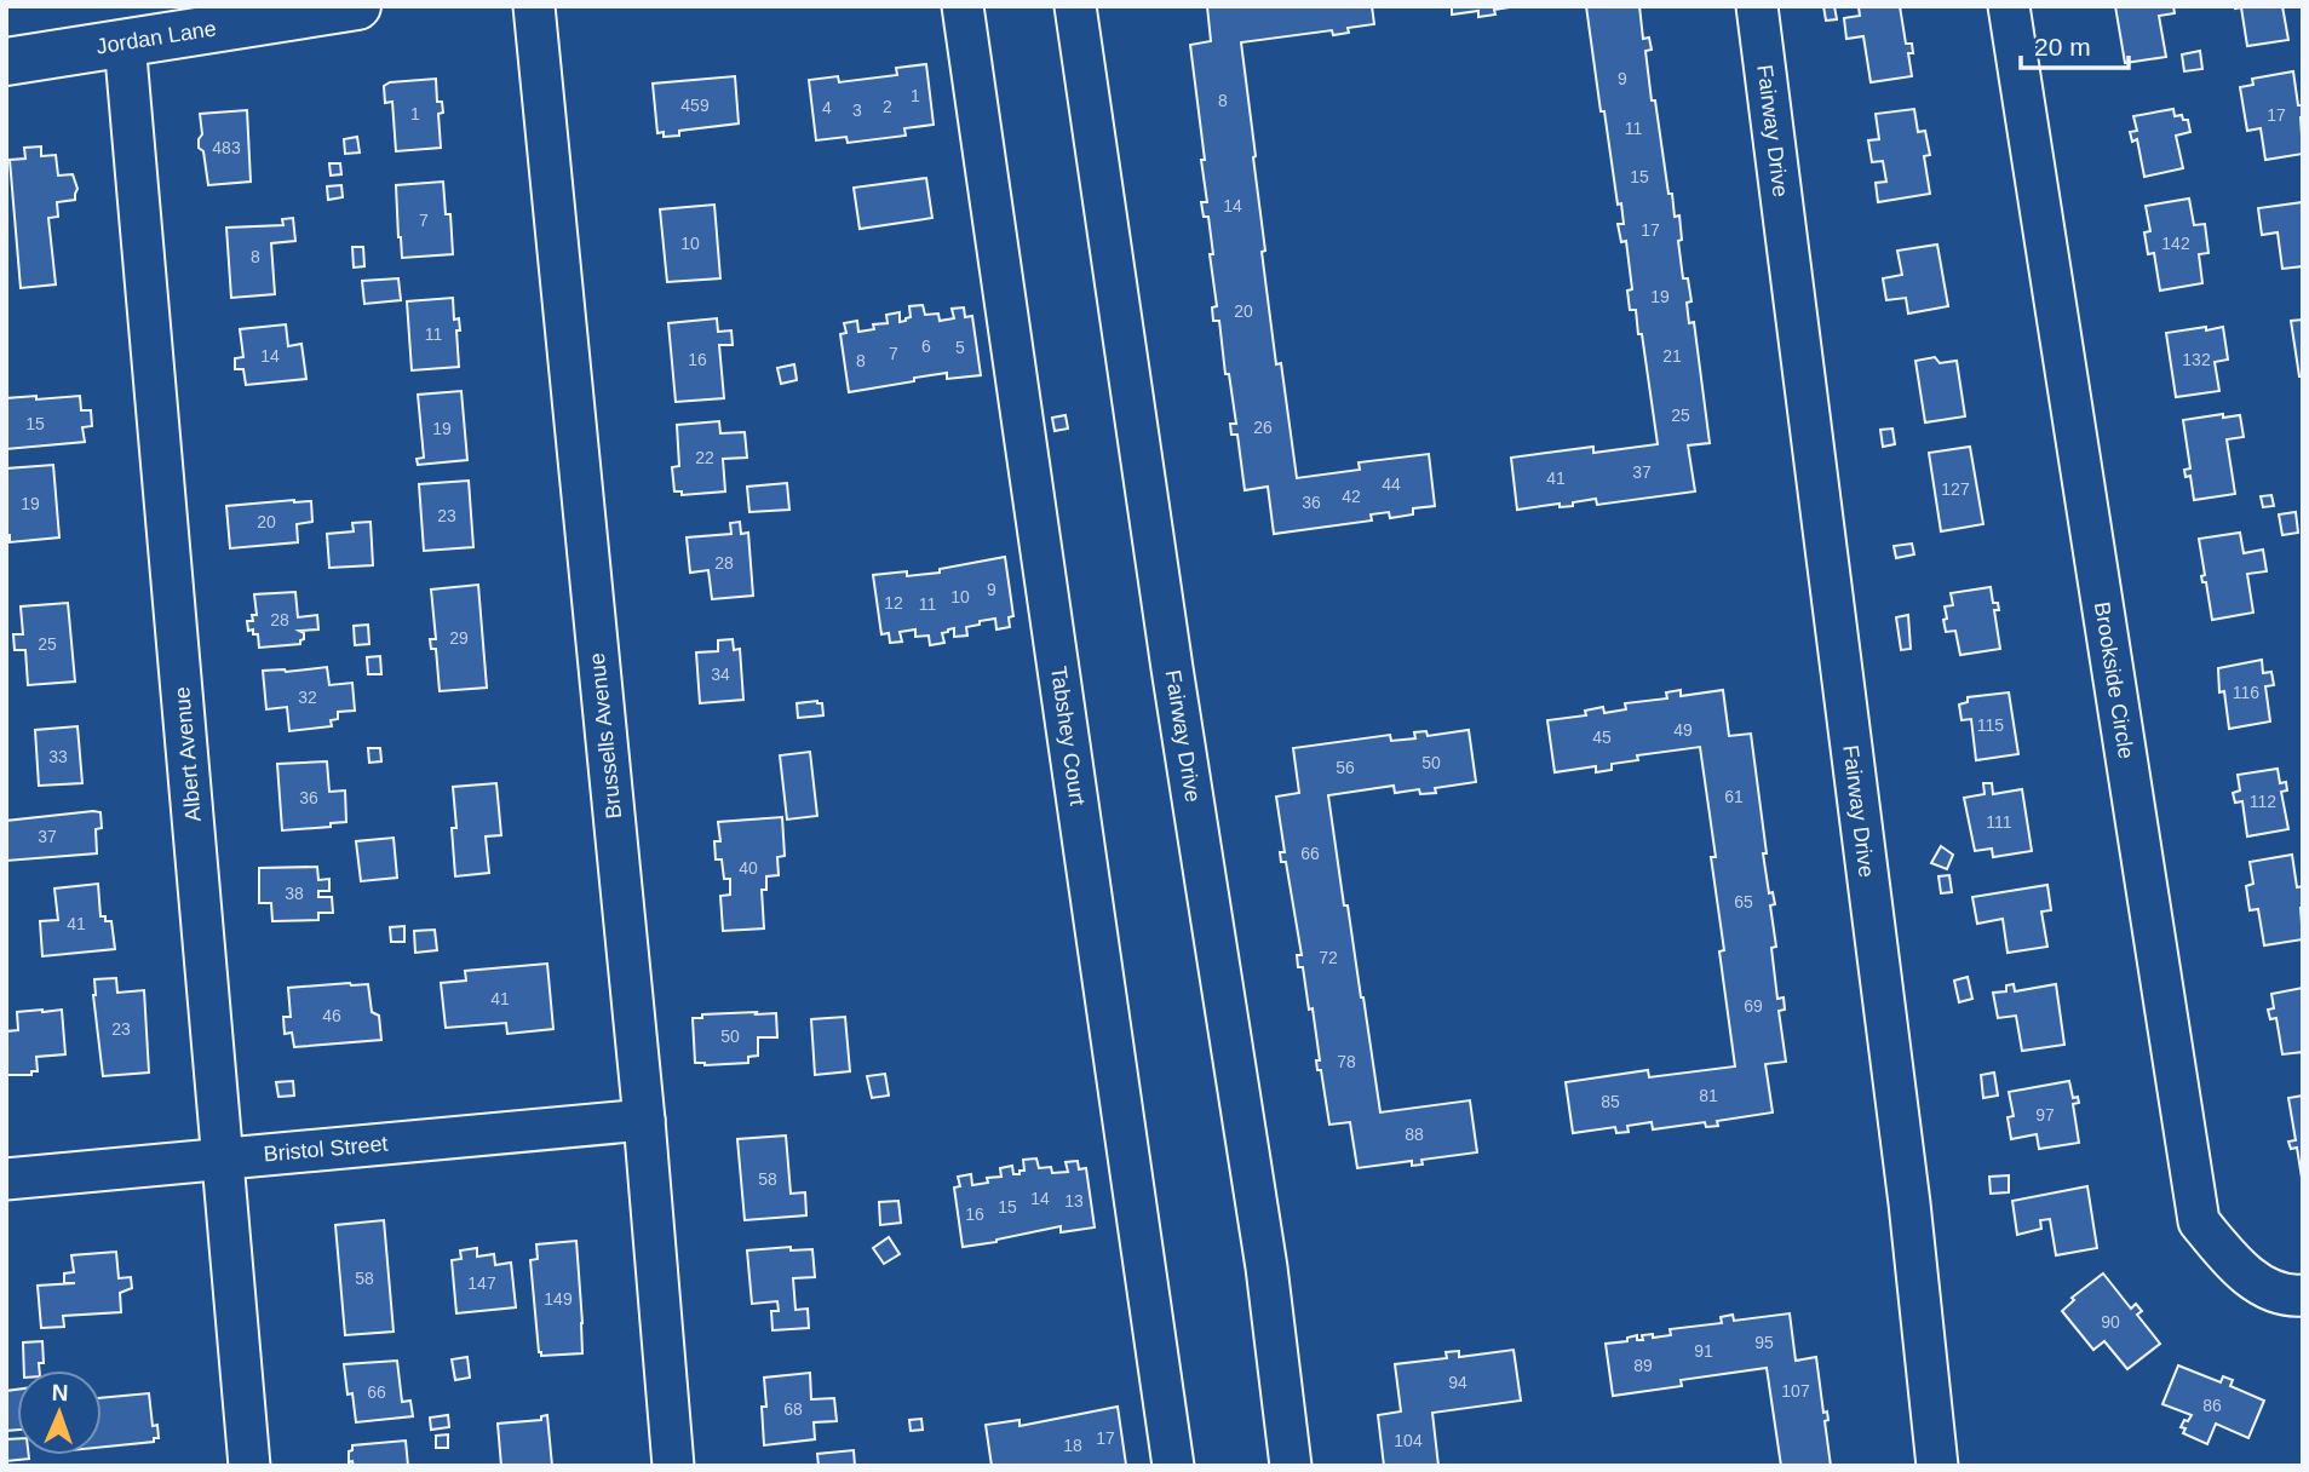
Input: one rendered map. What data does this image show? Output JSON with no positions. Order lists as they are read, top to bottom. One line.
{"streets":{"main road":["Jordan Lane"],"street":["Fairway Drive","Brookside Circle","Brussells Avenue","Tabshey Court","Albert Avenue","Bristol Street"]},"crossings":[["Jordan Lane","Albert Avenue"],["Brussells Avenue","Bristol Street"],["Albert Avenue","Bristol Street"]],"house_numbers":["9","1","8","459","2","4","3","1","17","11","483","15","14","7","17","10","142","8","19","20","11","6","5","7","14","21","16","132","8","25","15","26","19","22","37","41","44","127","42","36","19","23","20","28","9","10","12","11","28","29","25","34","116","32","115","49","45","33","50","56","61","36","112","111","37","66","40","38","65","41","72","41","69","46","23","50","78","81","85","97","88","58","14","13","15","16","58","147","149","90","95","91","89","94","107","66","86","68","17","104","18"],"scale_bar":"20 m","north":"top"}
